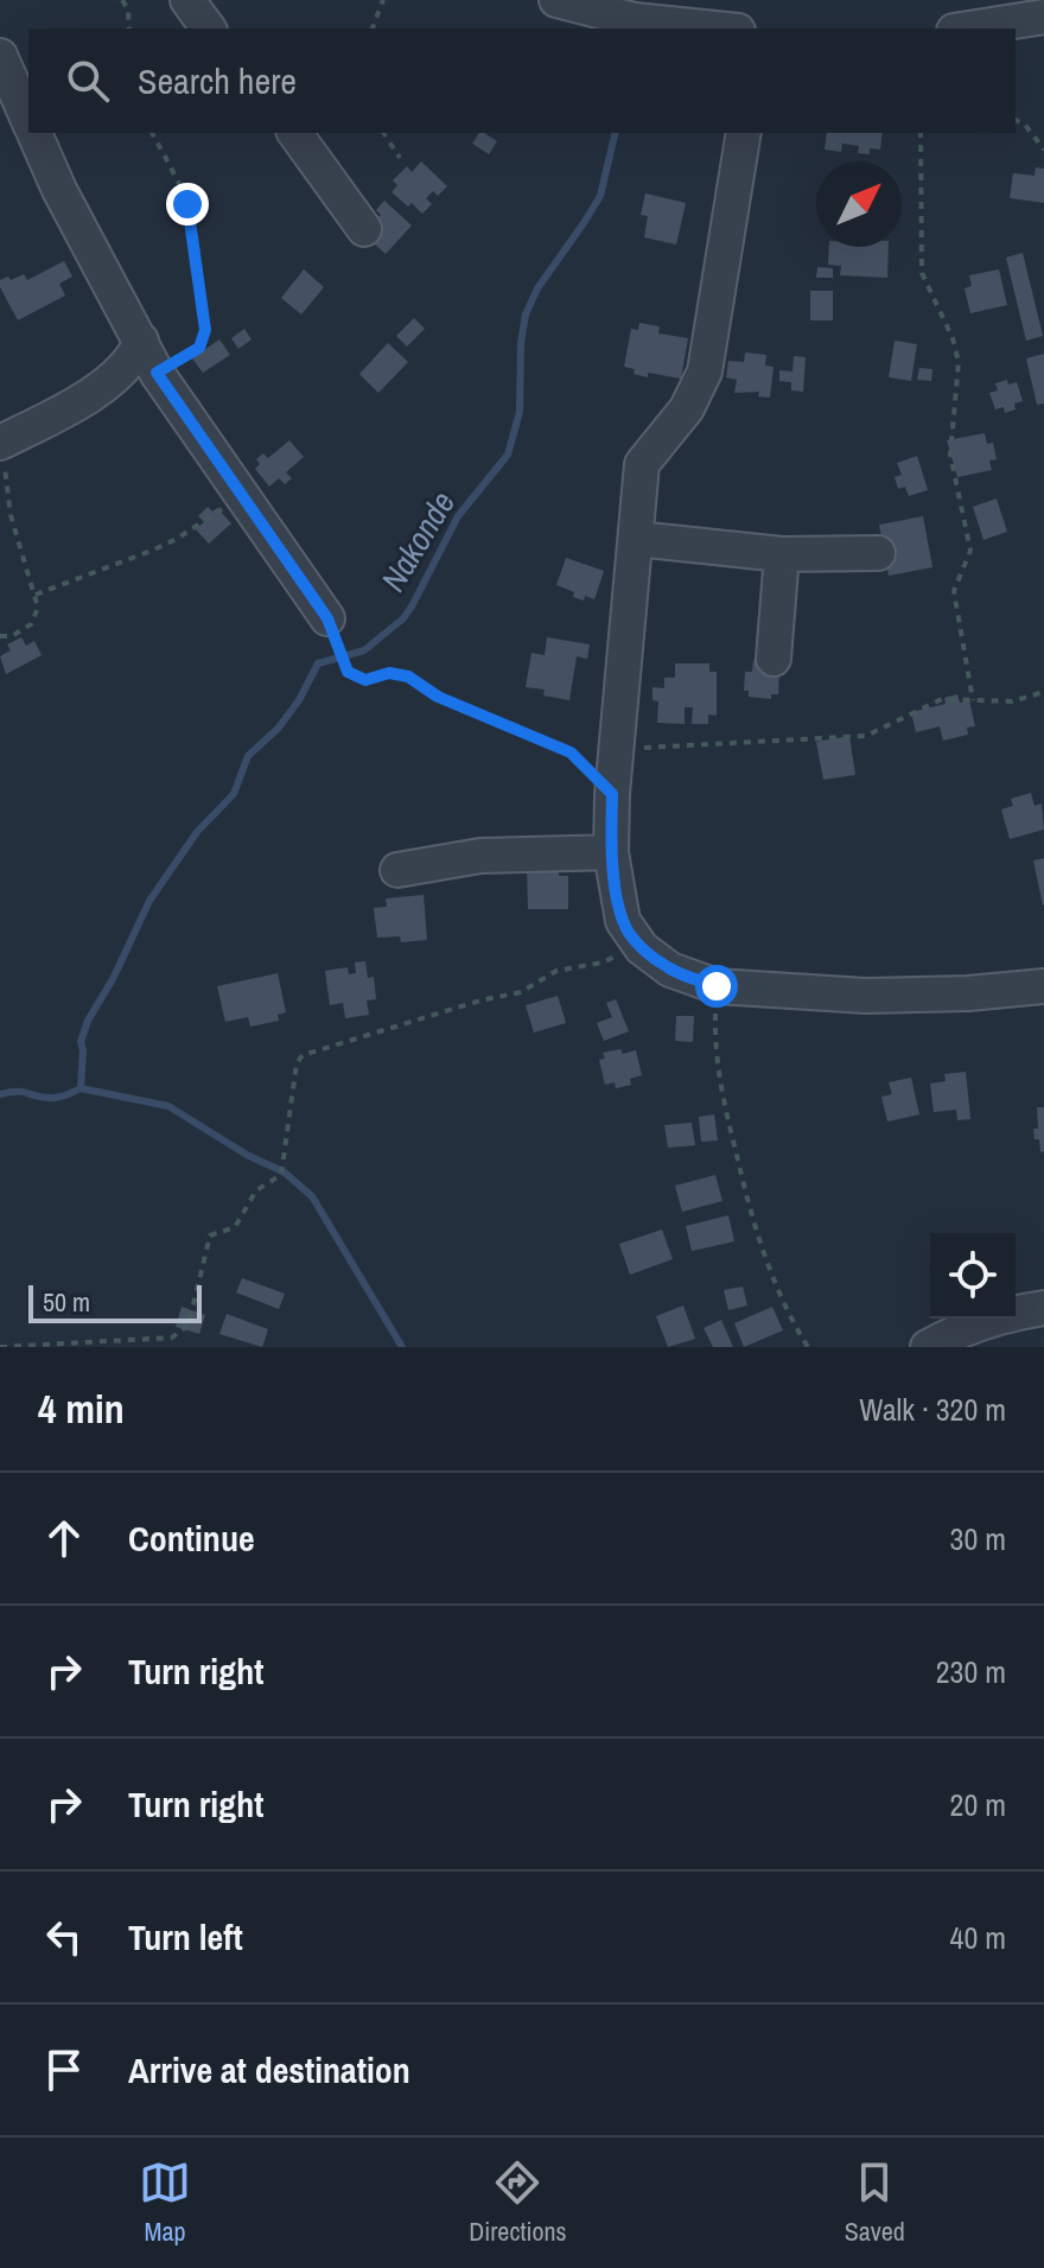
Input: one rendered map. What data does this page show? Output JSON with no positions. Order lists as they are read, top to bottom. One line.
{"water":["Nakonde"],"scale_bar":"50 m","north":"top right","page":{"search":"Search here","scale":"50 m","heading":["4 min","Walk · 320 m"],"list":[["Continue","30 m"],["Turn right","230 m"],["Turn right","20 m"],["Turn left","40 m"],"Arrive at destination"],"nav":["Map","Directions","Saved"]}}
